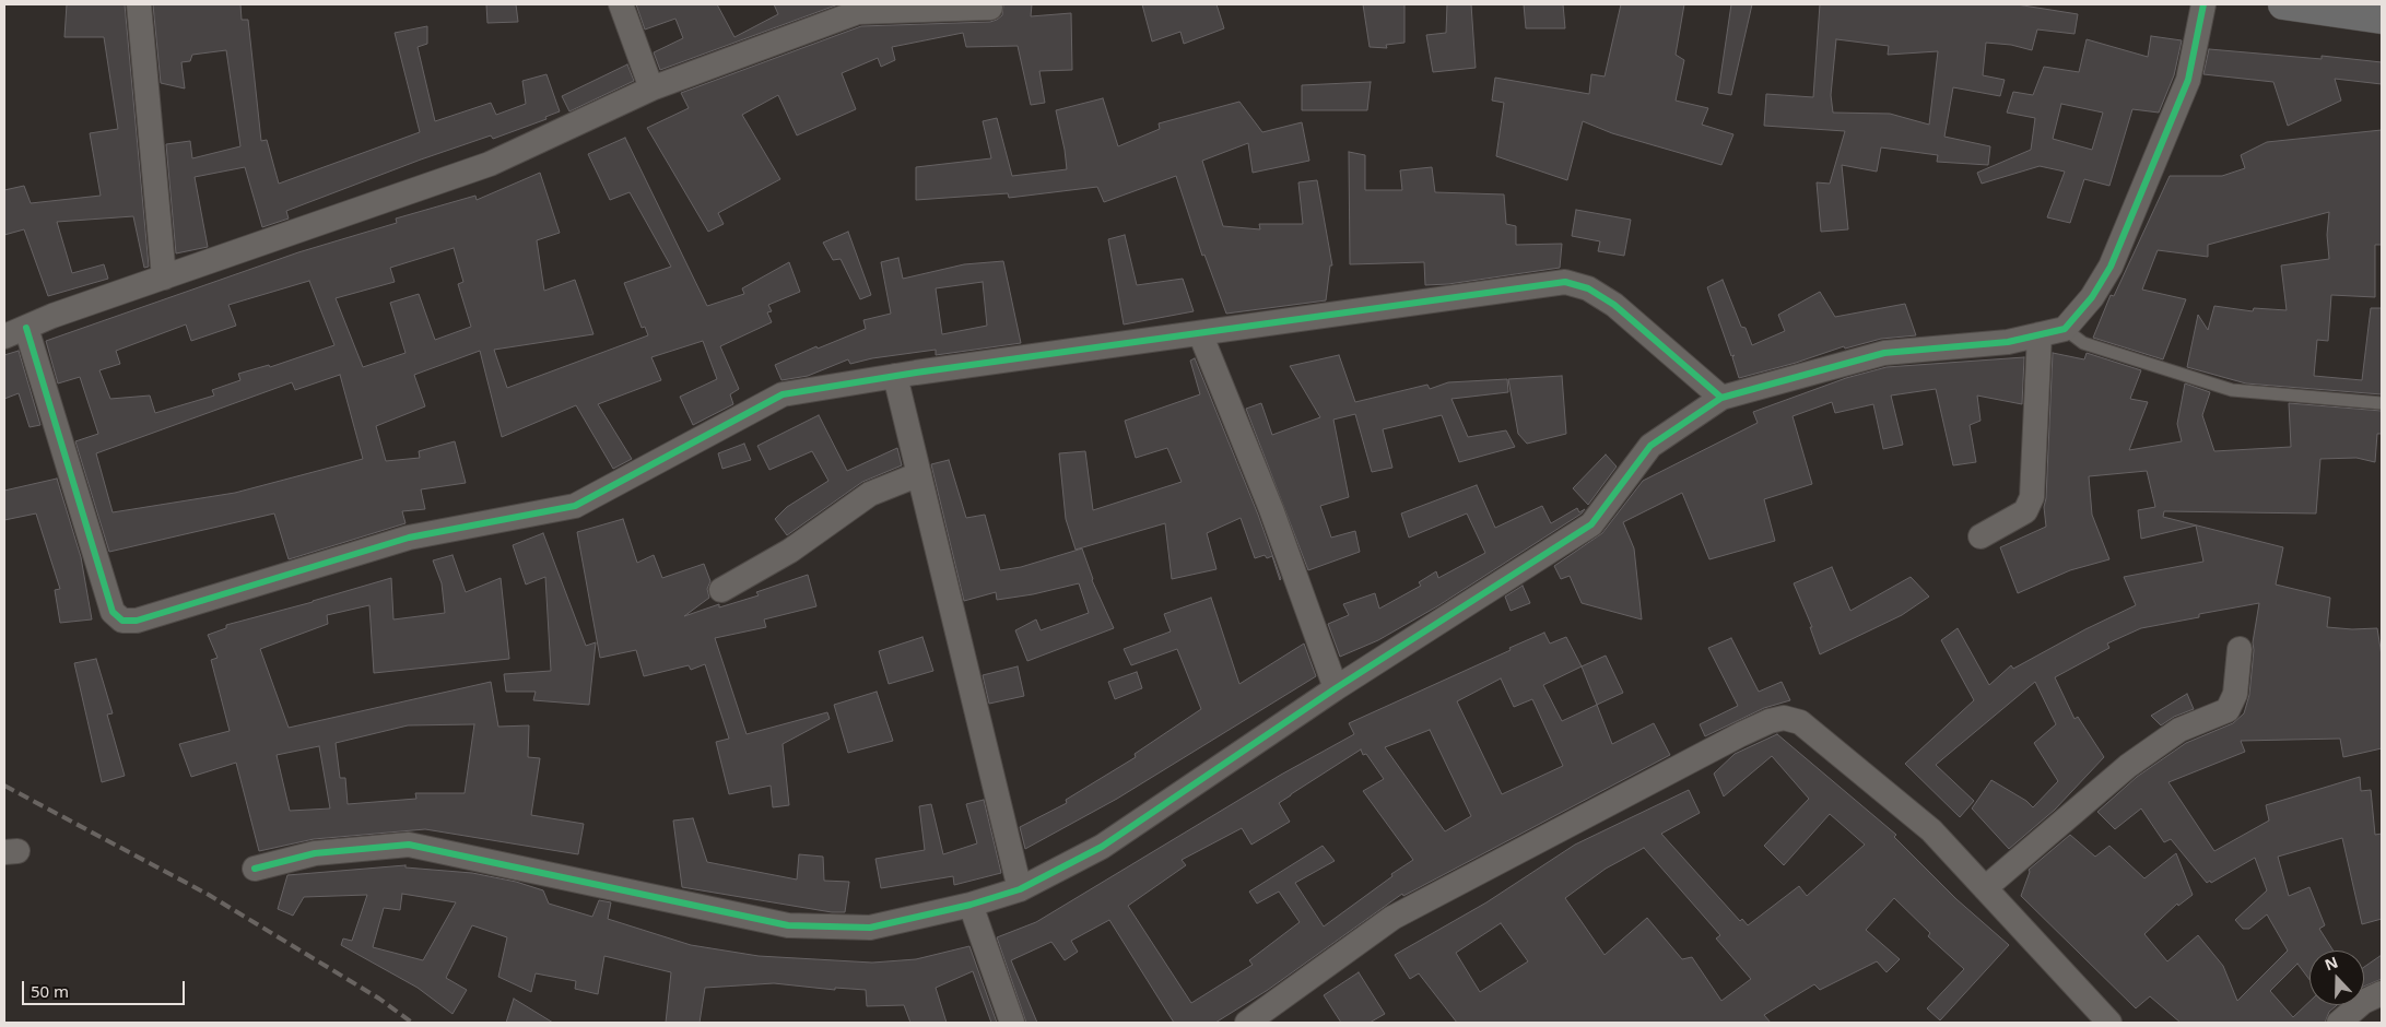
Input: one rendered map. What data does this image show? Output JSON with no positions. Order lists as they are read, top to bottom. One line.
{"scale_bar":"50 m","north":"top"}
